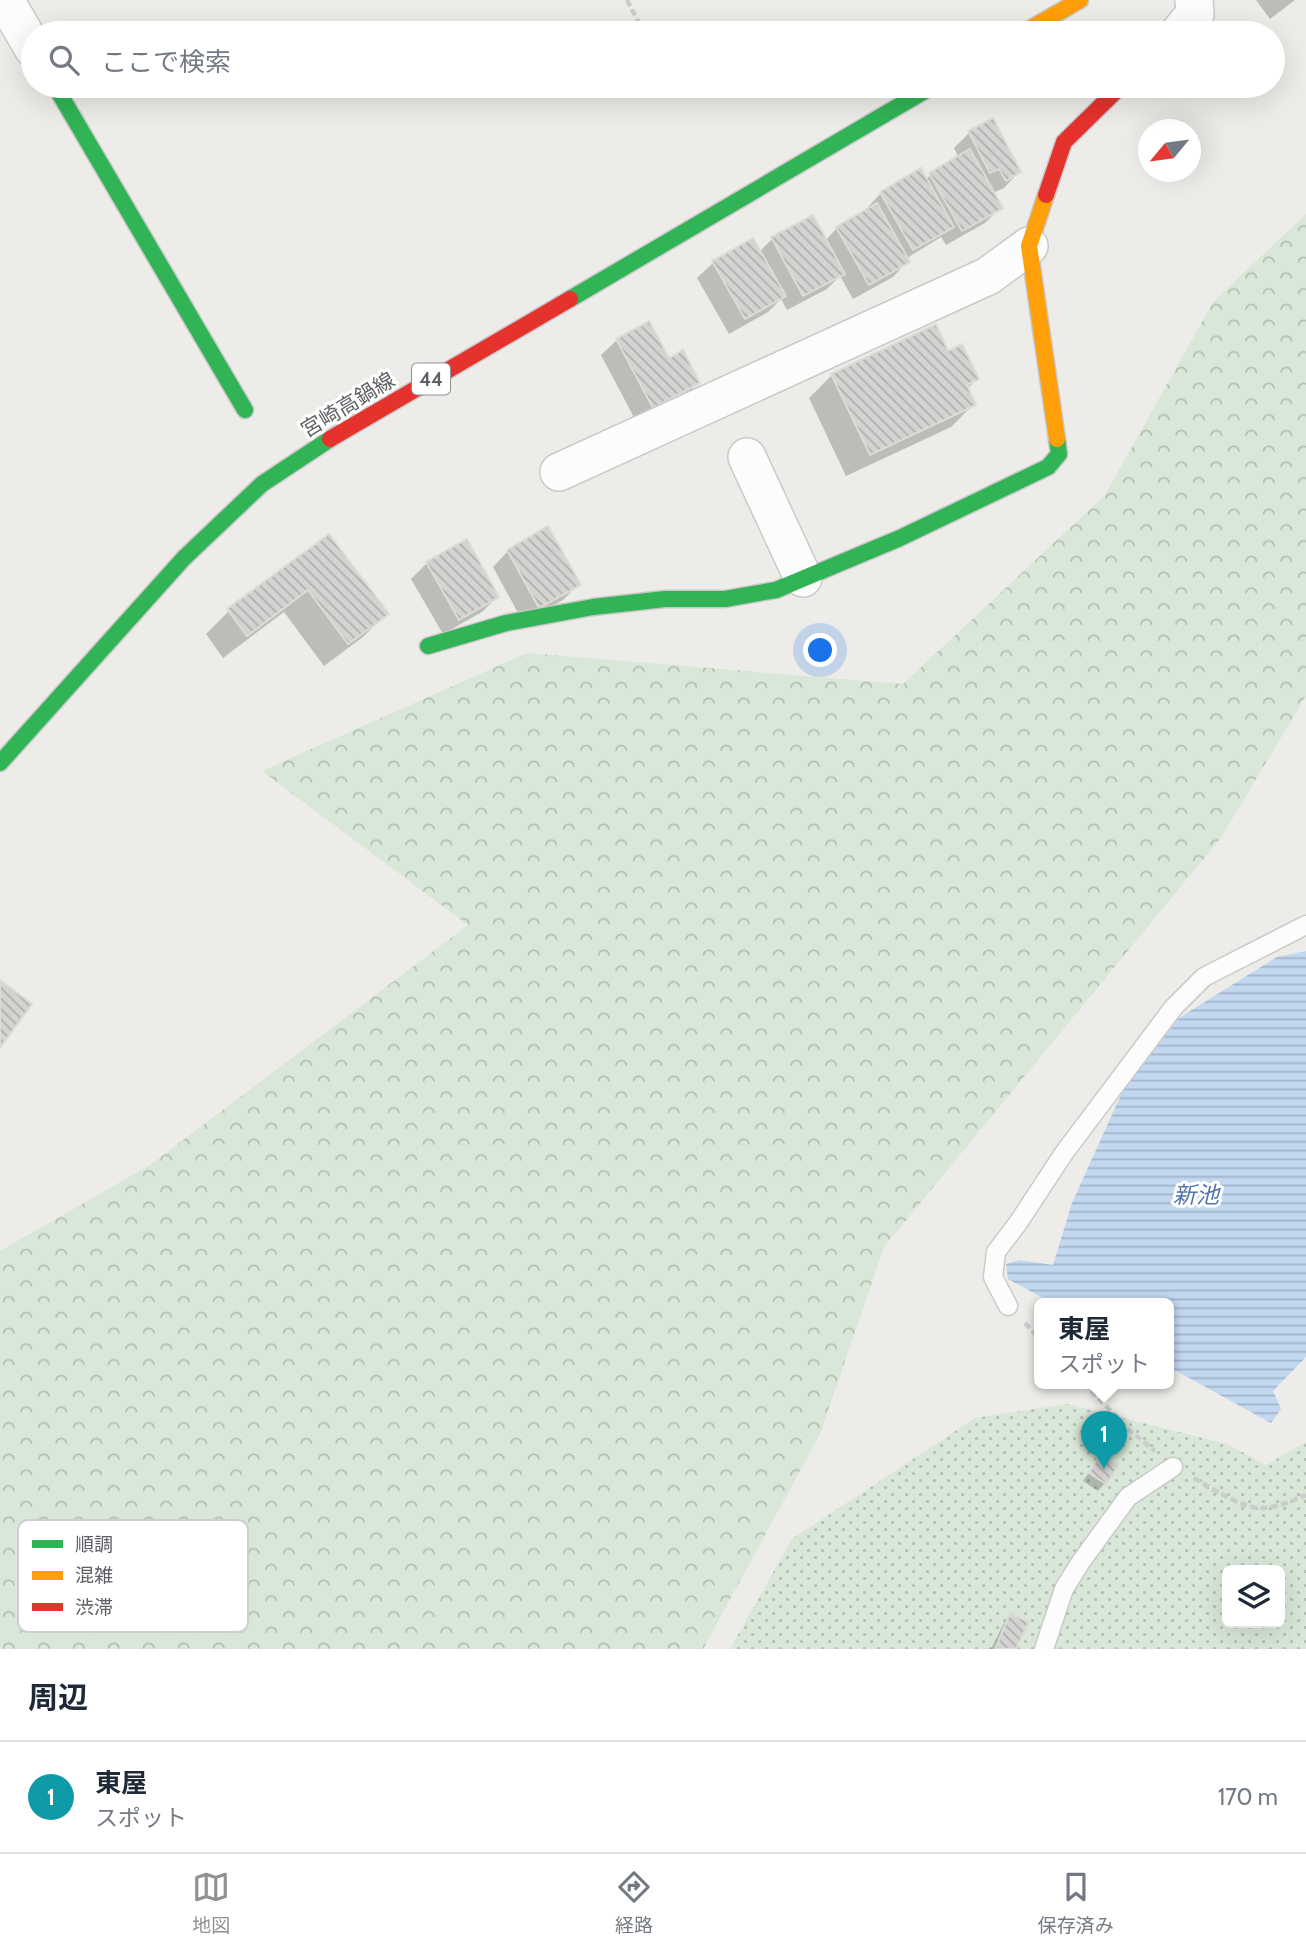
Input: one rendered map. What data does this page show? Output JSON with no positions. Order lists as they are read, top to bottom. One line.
{"streets":{"street":["44","宮崎高鍋線"]},"water":["新池"],"legend":["順調","混雑","渋滞"],"north":"bottom left","page":{"search":"ここで検索","popup":["東屋","スポット"],"pins":"1","heading":"周辺","list":[{"mark":"1","name":"東屋","note":"スポット","value":"170 m"}],"nav":["地図","経路","保存済み"]}}
